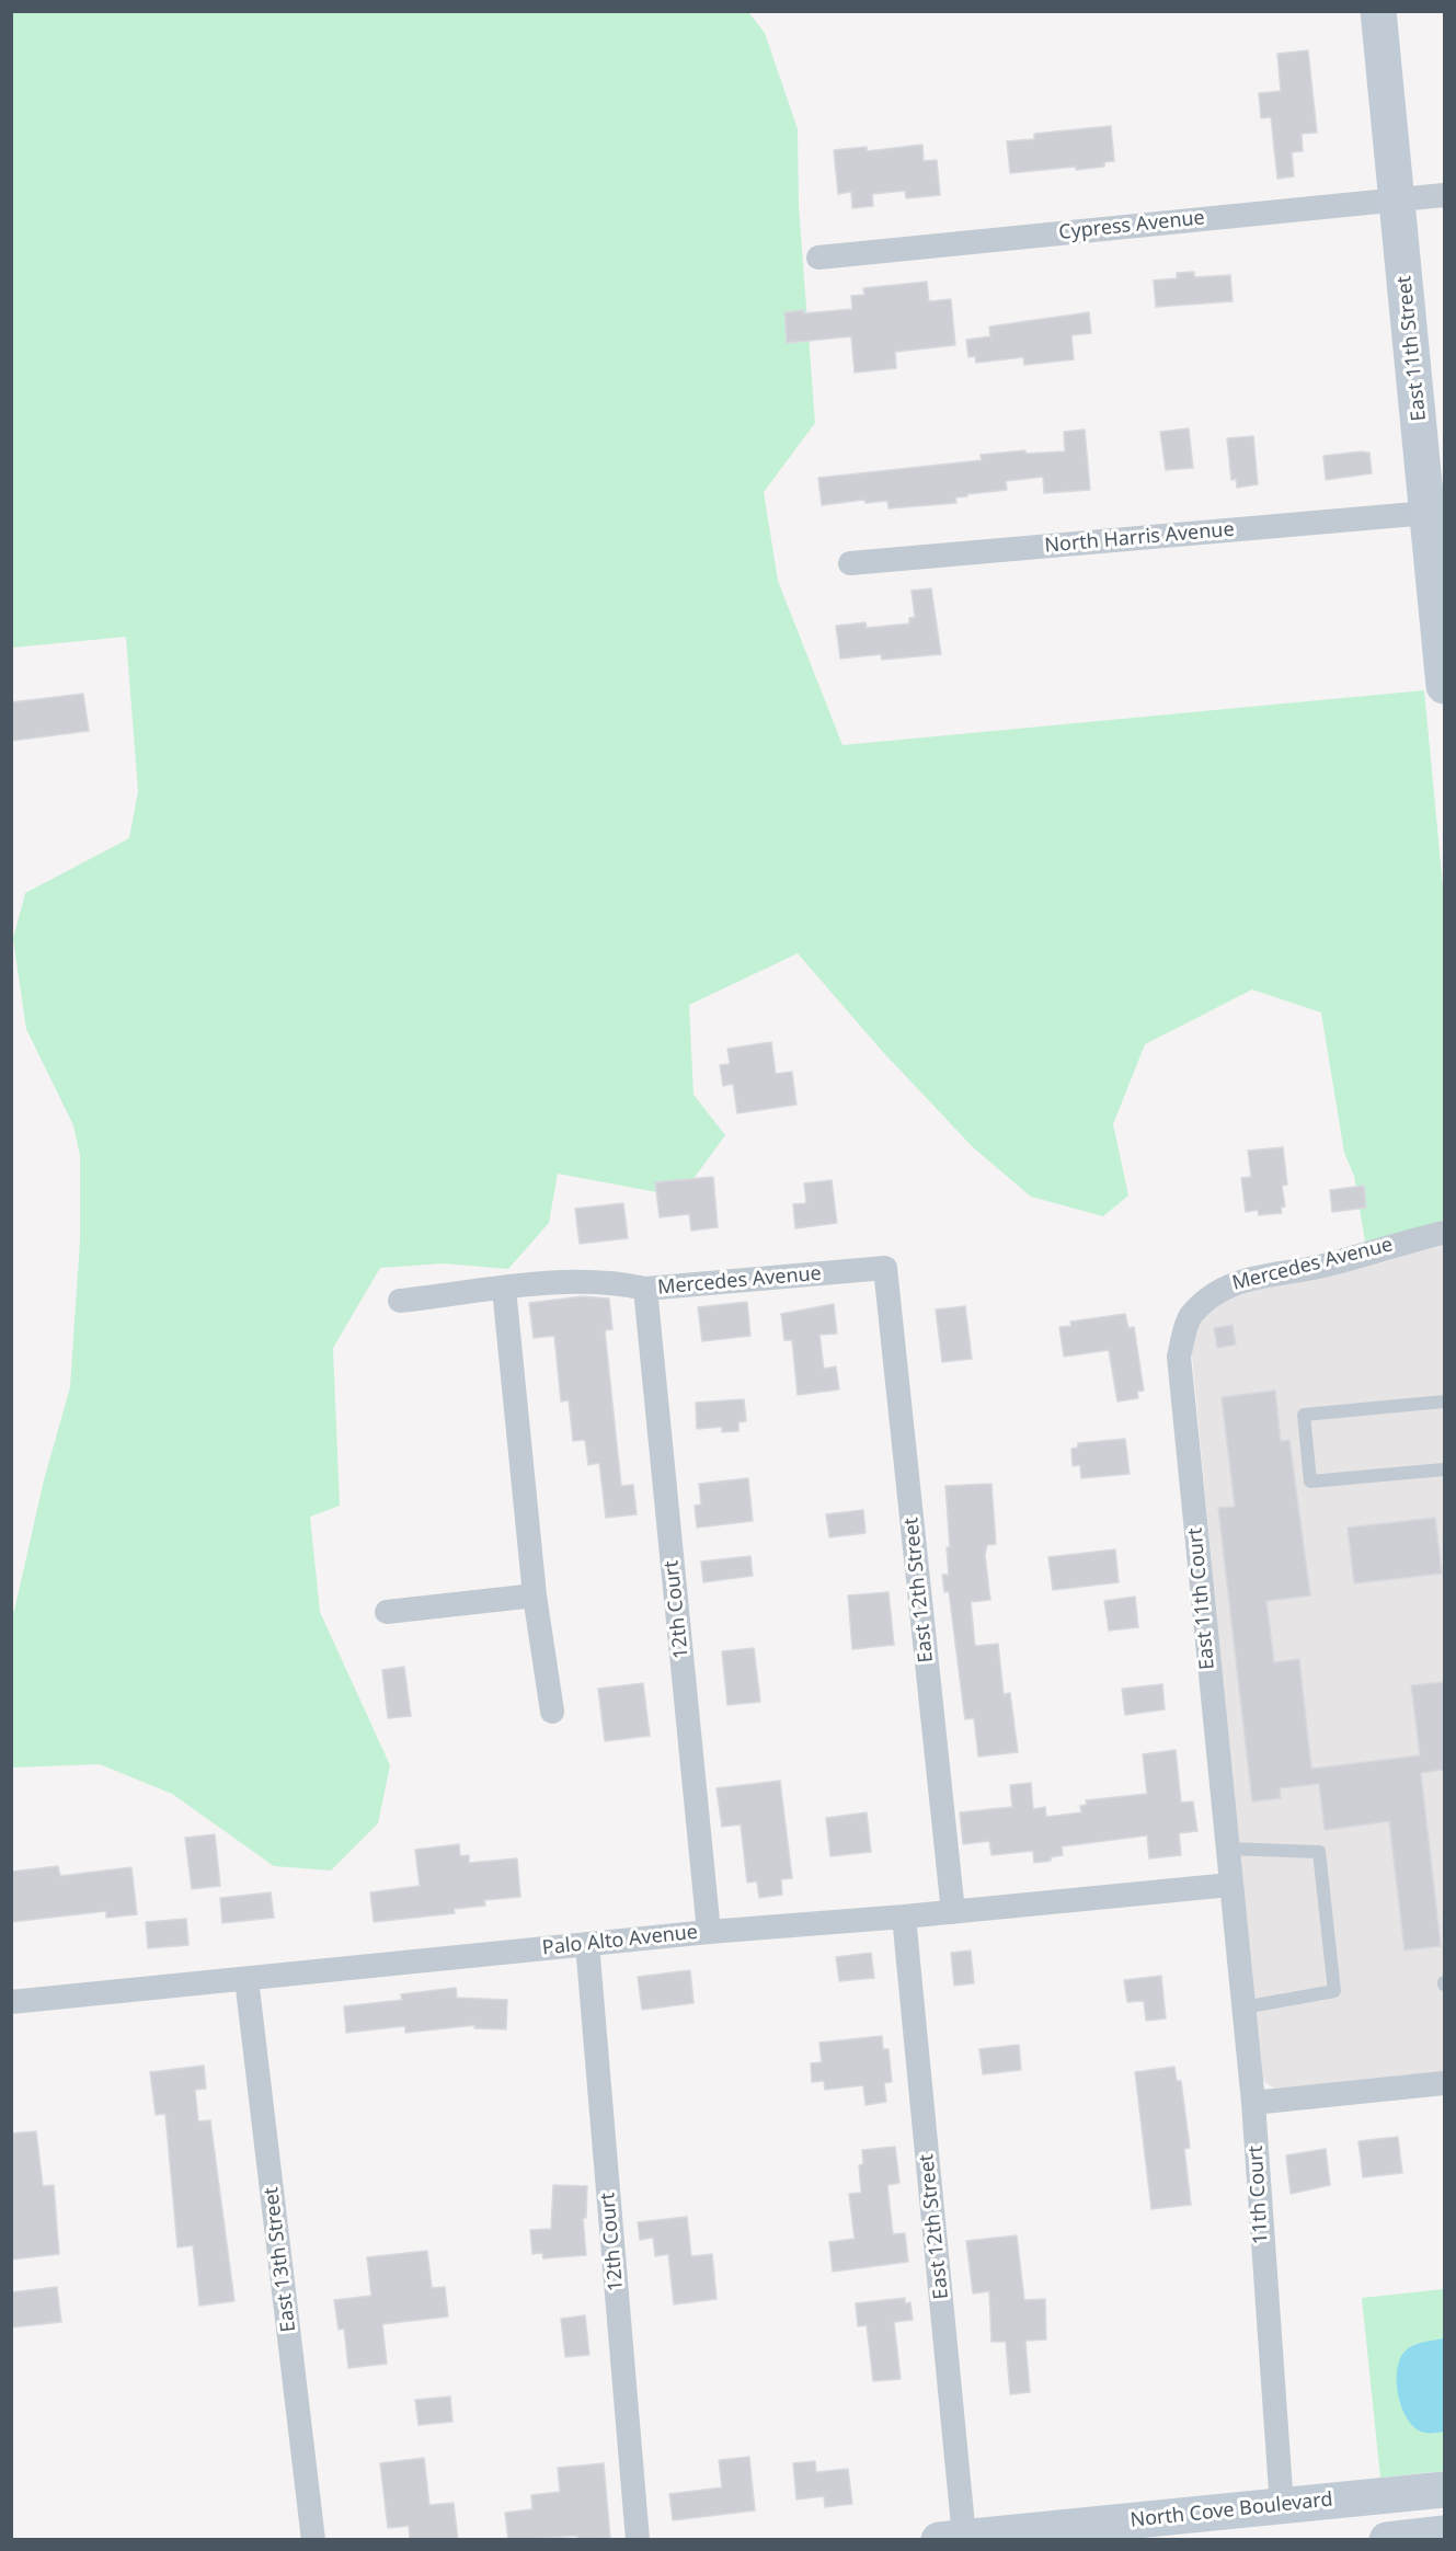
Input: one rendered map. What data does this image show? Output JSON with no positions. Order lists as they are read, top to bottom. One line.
{"streets":{"main road":["East 11th Street","North Cove Boulevard"],"street":["Cypress Avenue","North Harris Avenue","Mercedes Avenue","East 12th Street","East 11th Court","12th Court","Palo Alto Avenue","11th Court","East 13th Street"]},"crossings":[["Cypress Avenue","East 11th Street"],["East 11th Street","North Harris Avenue"],["Mercedes Avenue","East 12th Street"],["Mercedes Avenue","East 11th Court"],["Mercedes Avenue","12th Court"],["East 12th Street","Palo Alto Avenue"],["East 12th Street","North Cove Boulevard"],["East 11th Court","Palo Alto Avenue"],["East 11th Court","11th Court"],["12th Court","Palo Alto Avenue"],["Palo Alto Avenue","11th Court"],["Palo Alto Avenue","East 13th Street"],["11th Court","North Cove Boulevard"]]}
